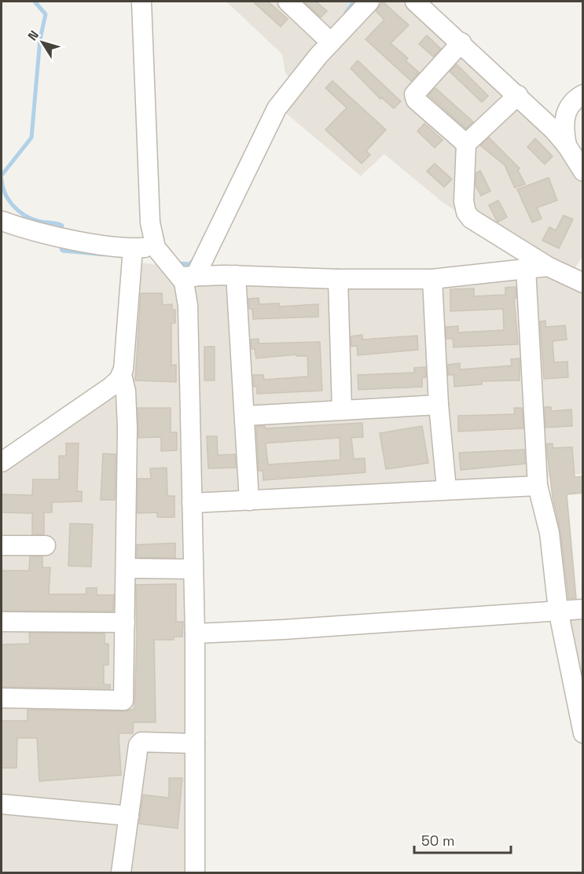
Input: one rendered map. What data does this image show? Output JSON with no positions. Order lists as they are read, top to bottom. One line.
{"scale_bar":"50 m","north":"top left"}
